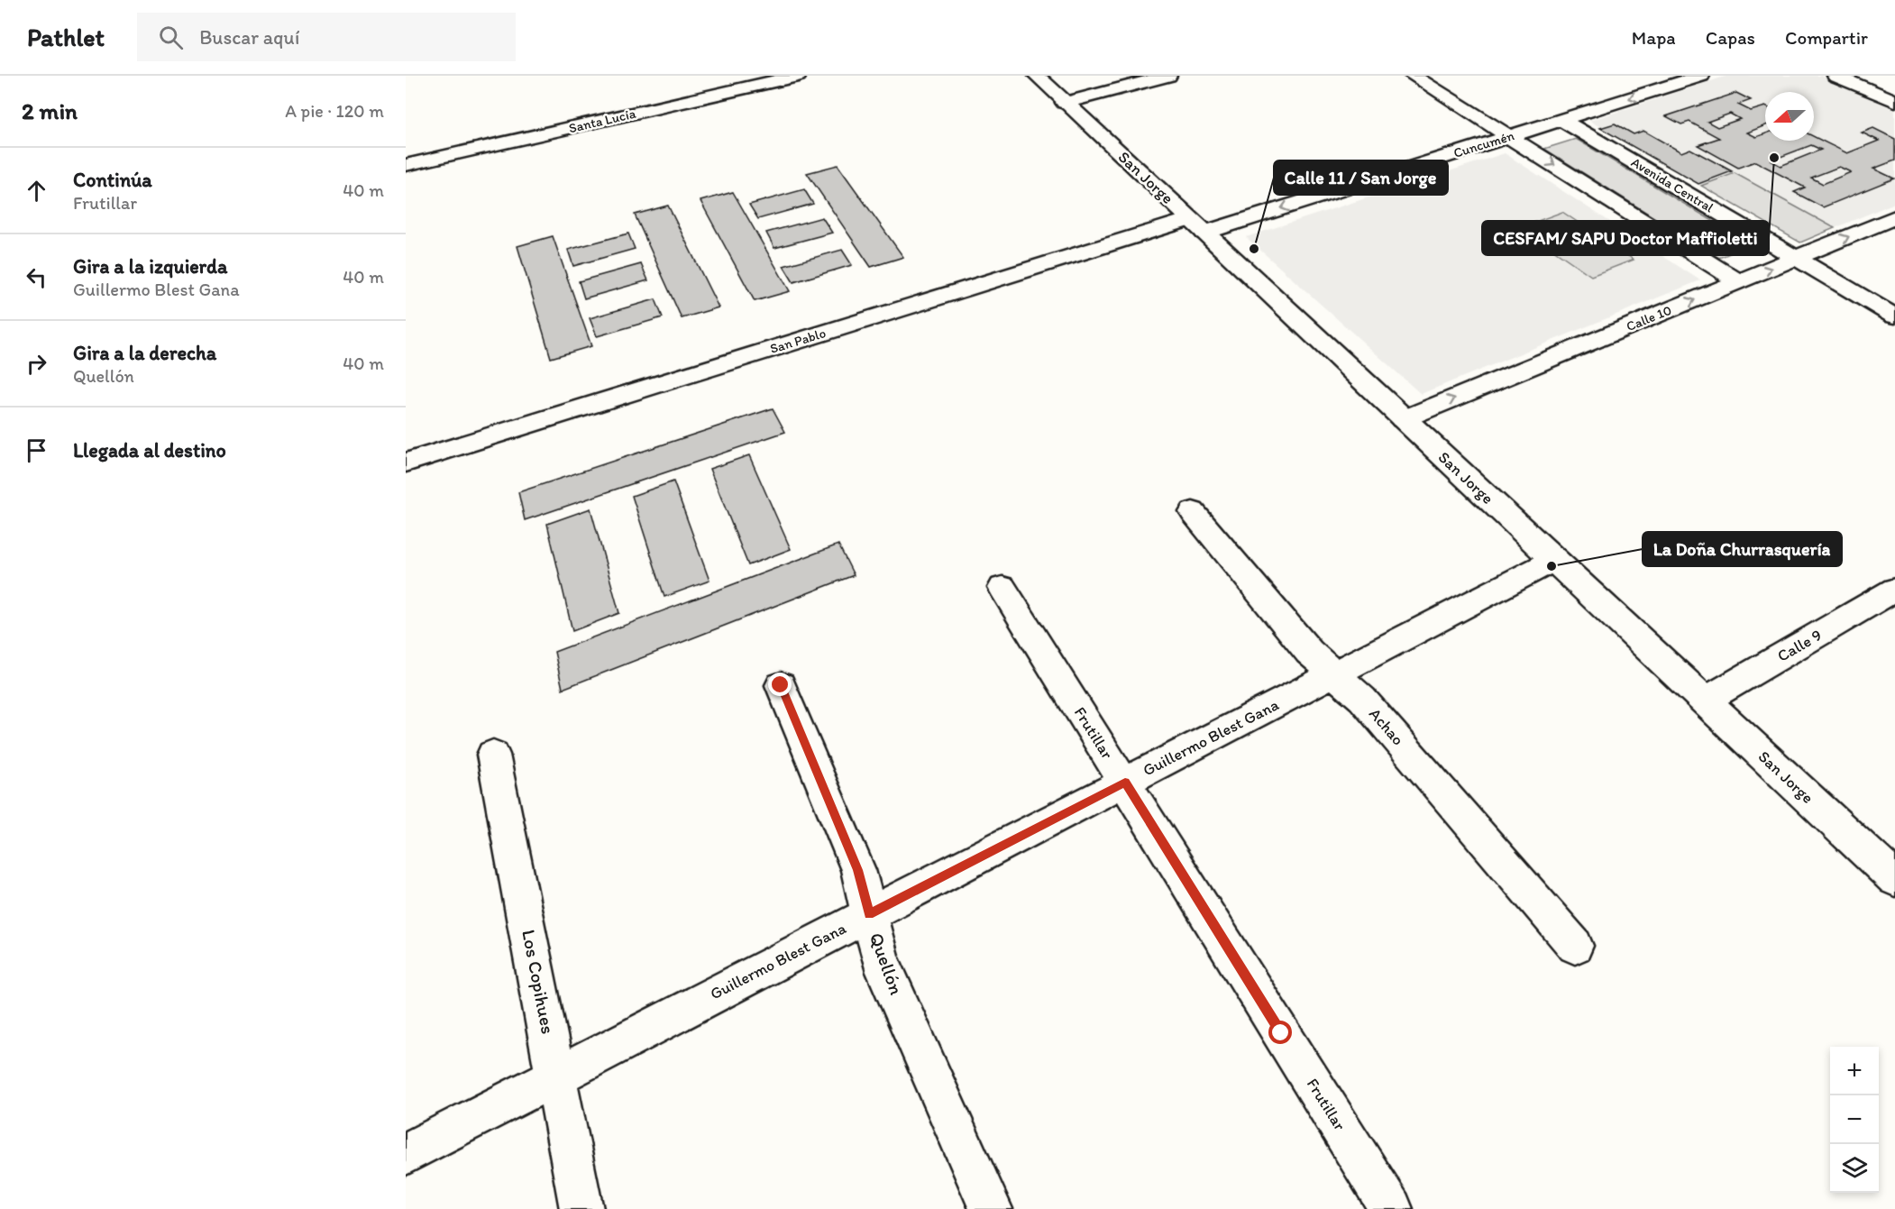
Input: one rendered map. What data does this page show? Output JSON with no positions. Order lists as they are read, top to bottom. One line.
{"streets":{"street":["Santa Lucía","Cuncumén","San Jorge","Avenida Central","Calle 10","San Pablo","Calle 9","Achao","Frutillar","Guillermo Blest Gana","Quellón","Los Copihues"]},"crossings":[["Cuncumén","San Jorge"],["Cuncumén","Avenida Central"],["Cuncumén","San Pablo"],["San Jorge","Calle 10"],["San Jorge","San Pablo"],["San Jorge","Calle 9"],["San Jorge","Guillermo Blest Gana"],["Avenida Central","Calle 10"],["Achao","Guillermo Blest Gana"],["Frutillar","Guillermo Blest Gana"],["Guillermo Blest Gana","Quellón"],["Guillermo Blest Gana","Los Copihues"]],"one_way":["Cuncumén","Calle 10"],"places":["CESFAM/ SAPU Doctor Maffioletti","Calle 11 / San Jorge","La Doña Churrasquería"],"north":"left","page":{"header":"Pathlet","search":"Buscar aquí","nav":["Mapa","Capas","Compartir"],"heading":["2 min","A pie · 120 m"],"list":[["Continúa","Frutillar","40 m"],["Gira a la izquierda","Guillermo Blest Gana","40 m"],["Gira a la derecha","Quellón","40 m"],"Llegada al destino"],"map_buttons":["+","−"]}}
